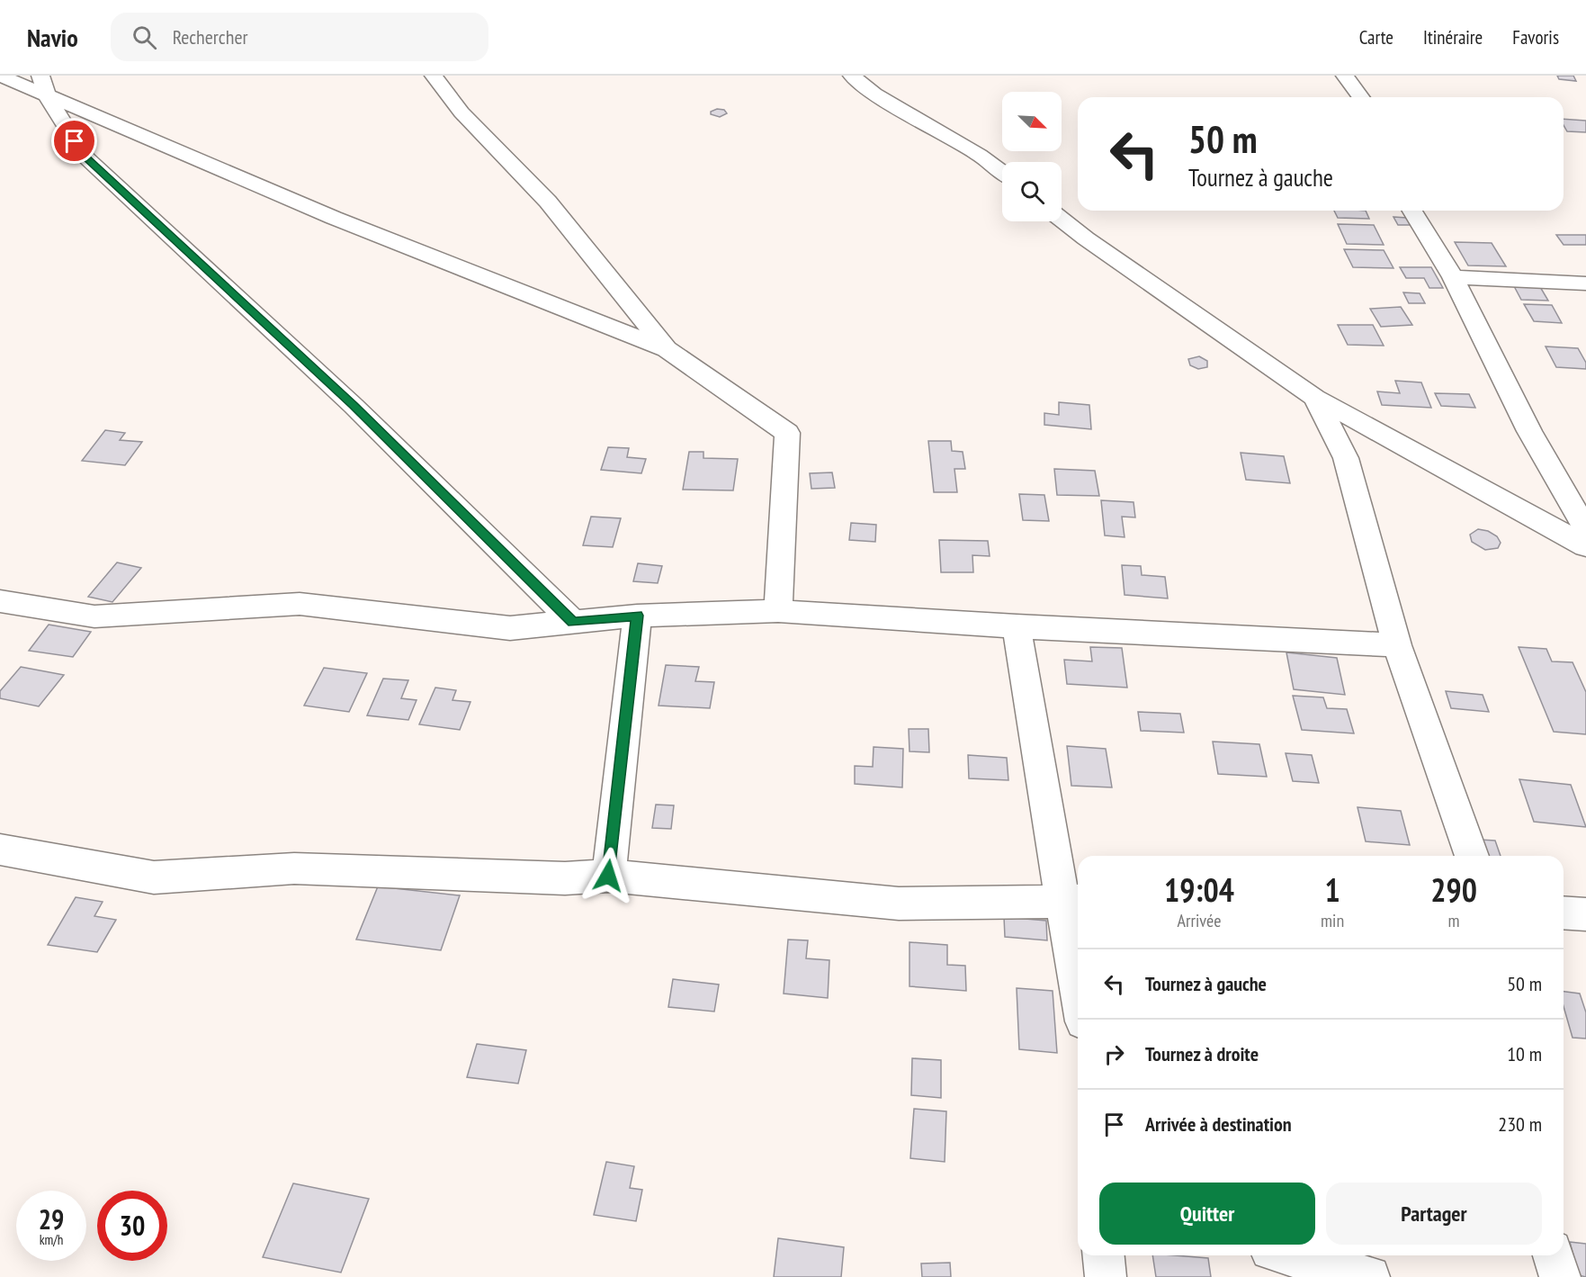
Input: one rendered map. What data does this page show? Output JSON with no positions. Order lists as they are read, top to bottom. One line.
{"north":"bottom right","page":{"header":"Navio","search":"Rechercher","nav":["Carte","Itinéraire","Favoris"],"turn":["50 m","Tournez à gauche"],"eta":["19:04","Arrivée","1","min","290","m"],"list":[{"name":"Tournez à gauche","value":"50 m"},{"name":"Tournez à droite","value":"10 m"},{"name":"Arrivée à destination","value":"230 m"}],"buttons":["Quitter","Partager"],"speed":"29 km/h","limit":"30"}}
